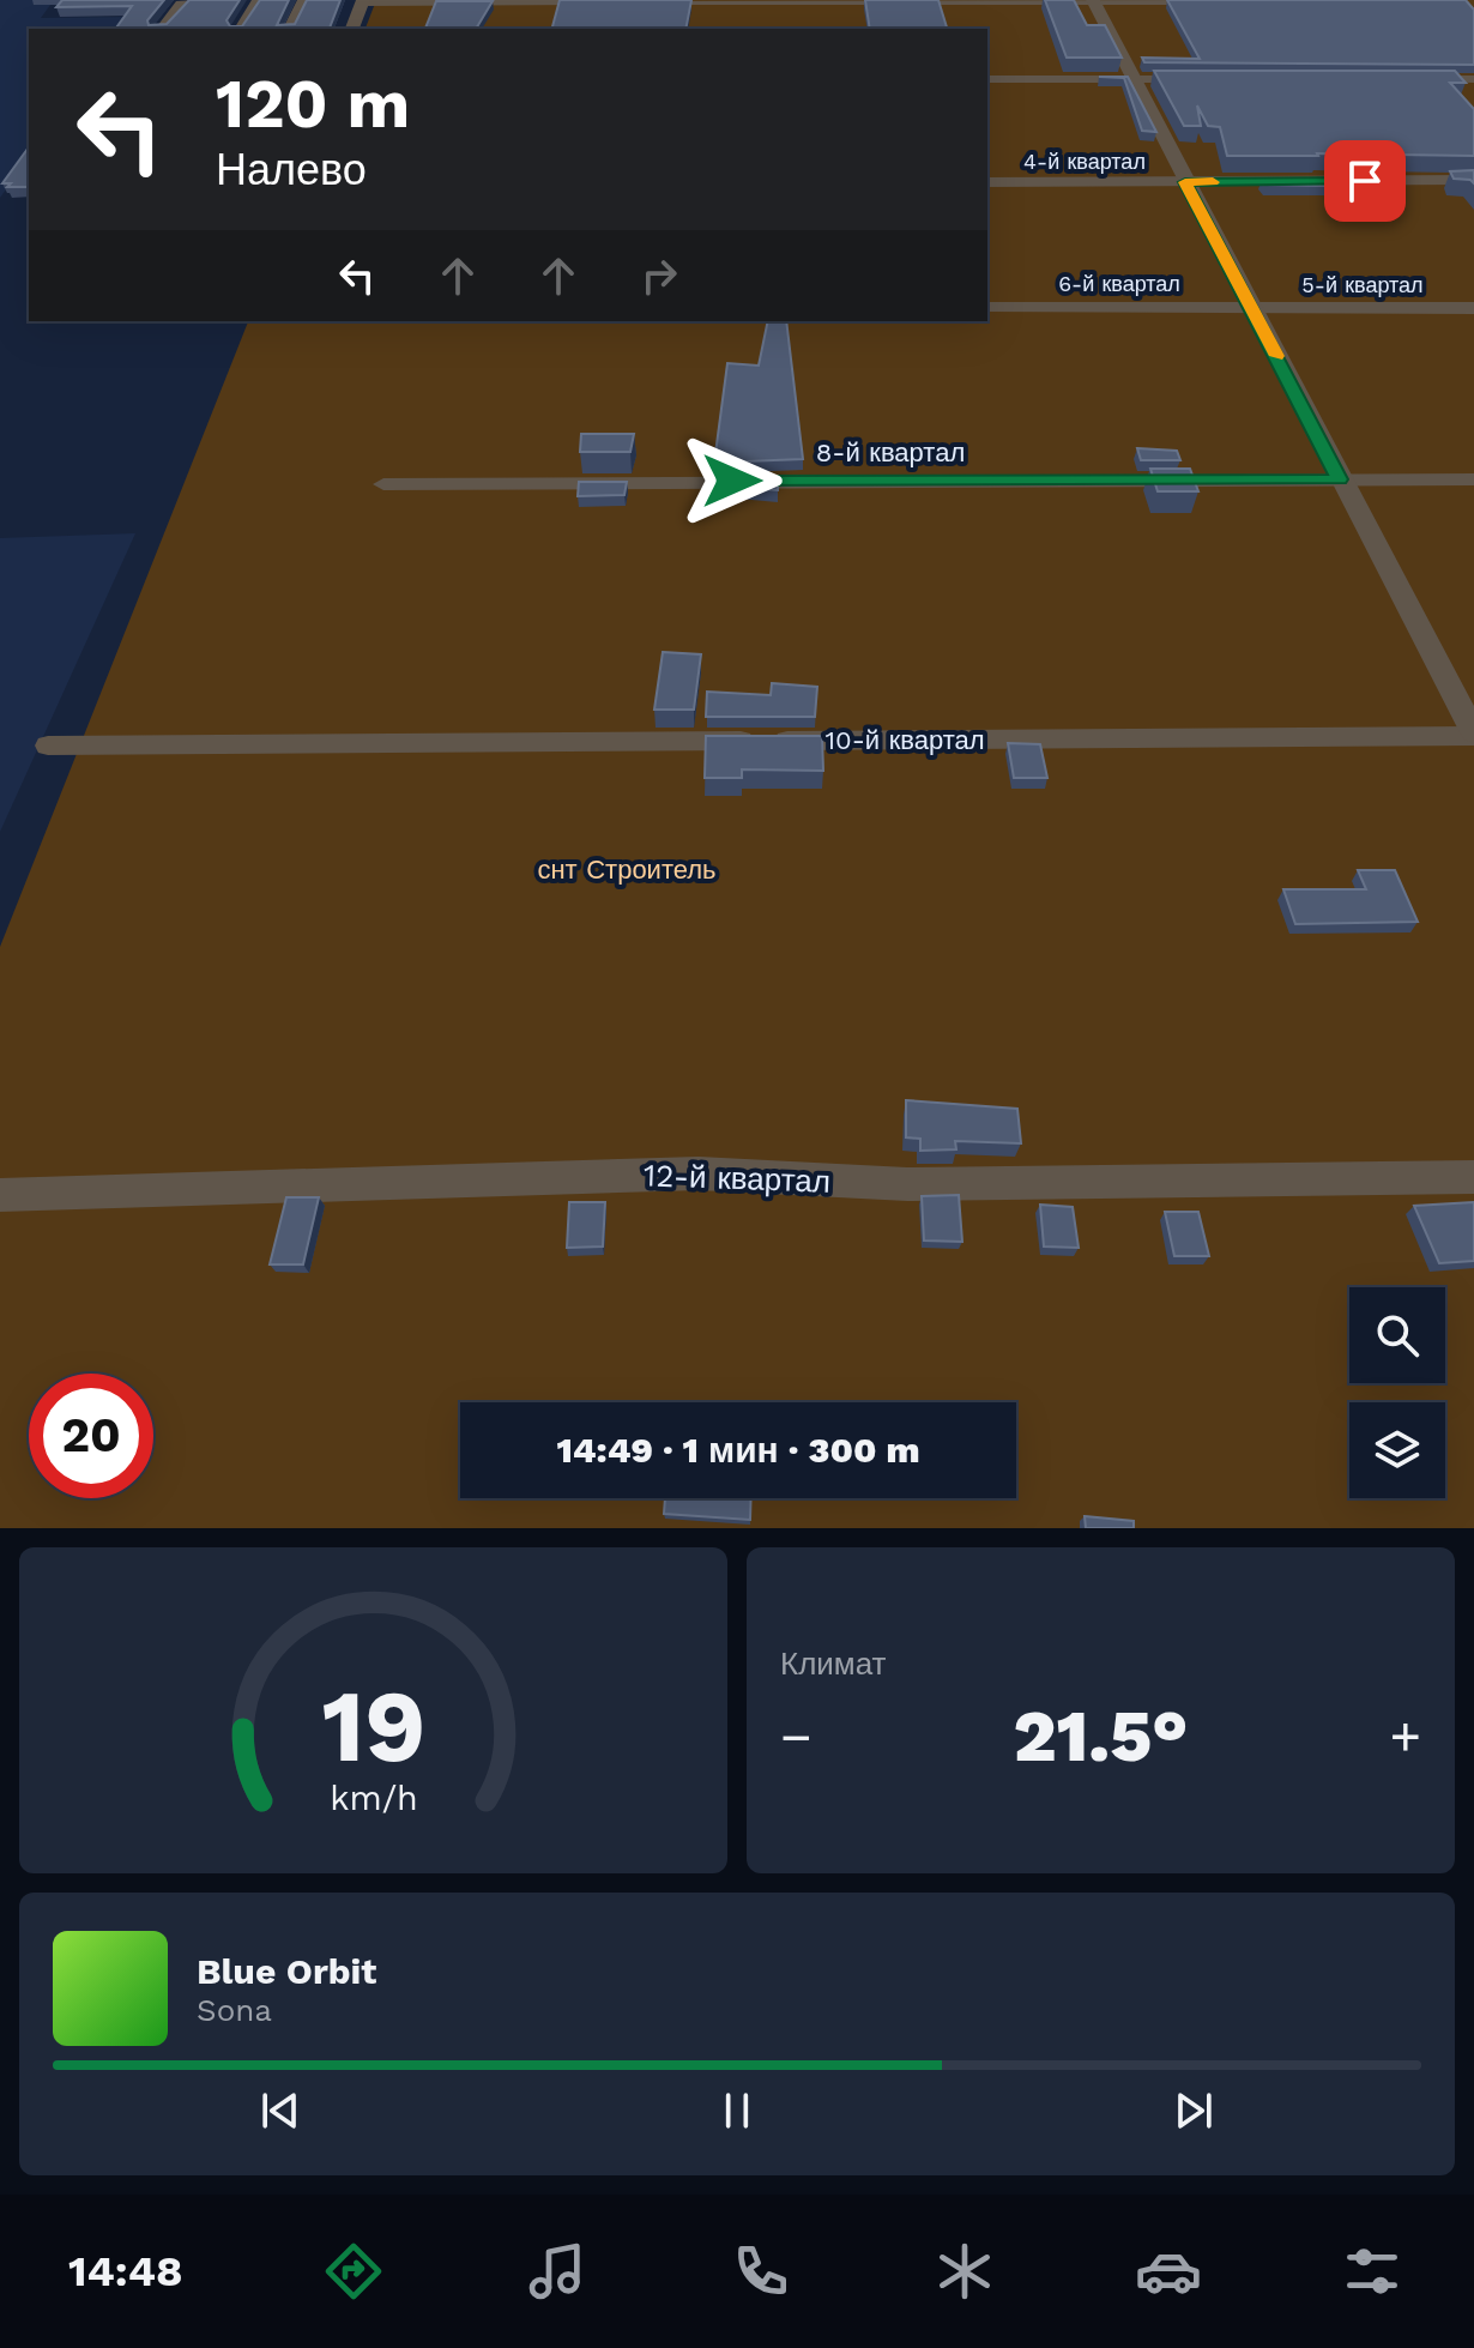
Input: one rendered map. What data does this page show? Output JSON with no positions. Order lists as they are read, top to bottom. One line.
{"streets":{"lane":["4-й квартал","6-й квартал","5-й квартал","8-й квартал","10-й квартал","12-й квартал"]},"crossings":[["6-й квартал","5-й квартал"]],"parks":["снт Строитель"],"page":{"turn":["120 m","Налево"],"limit":"20","trip":"14:49 · 1 мин · 300 m","tile":"Климат","heat":["−","21.5°","+"],"song":["Blue Orbit","Sona"],"tabs":"14:48","gauge":["19","km/h"]}}
